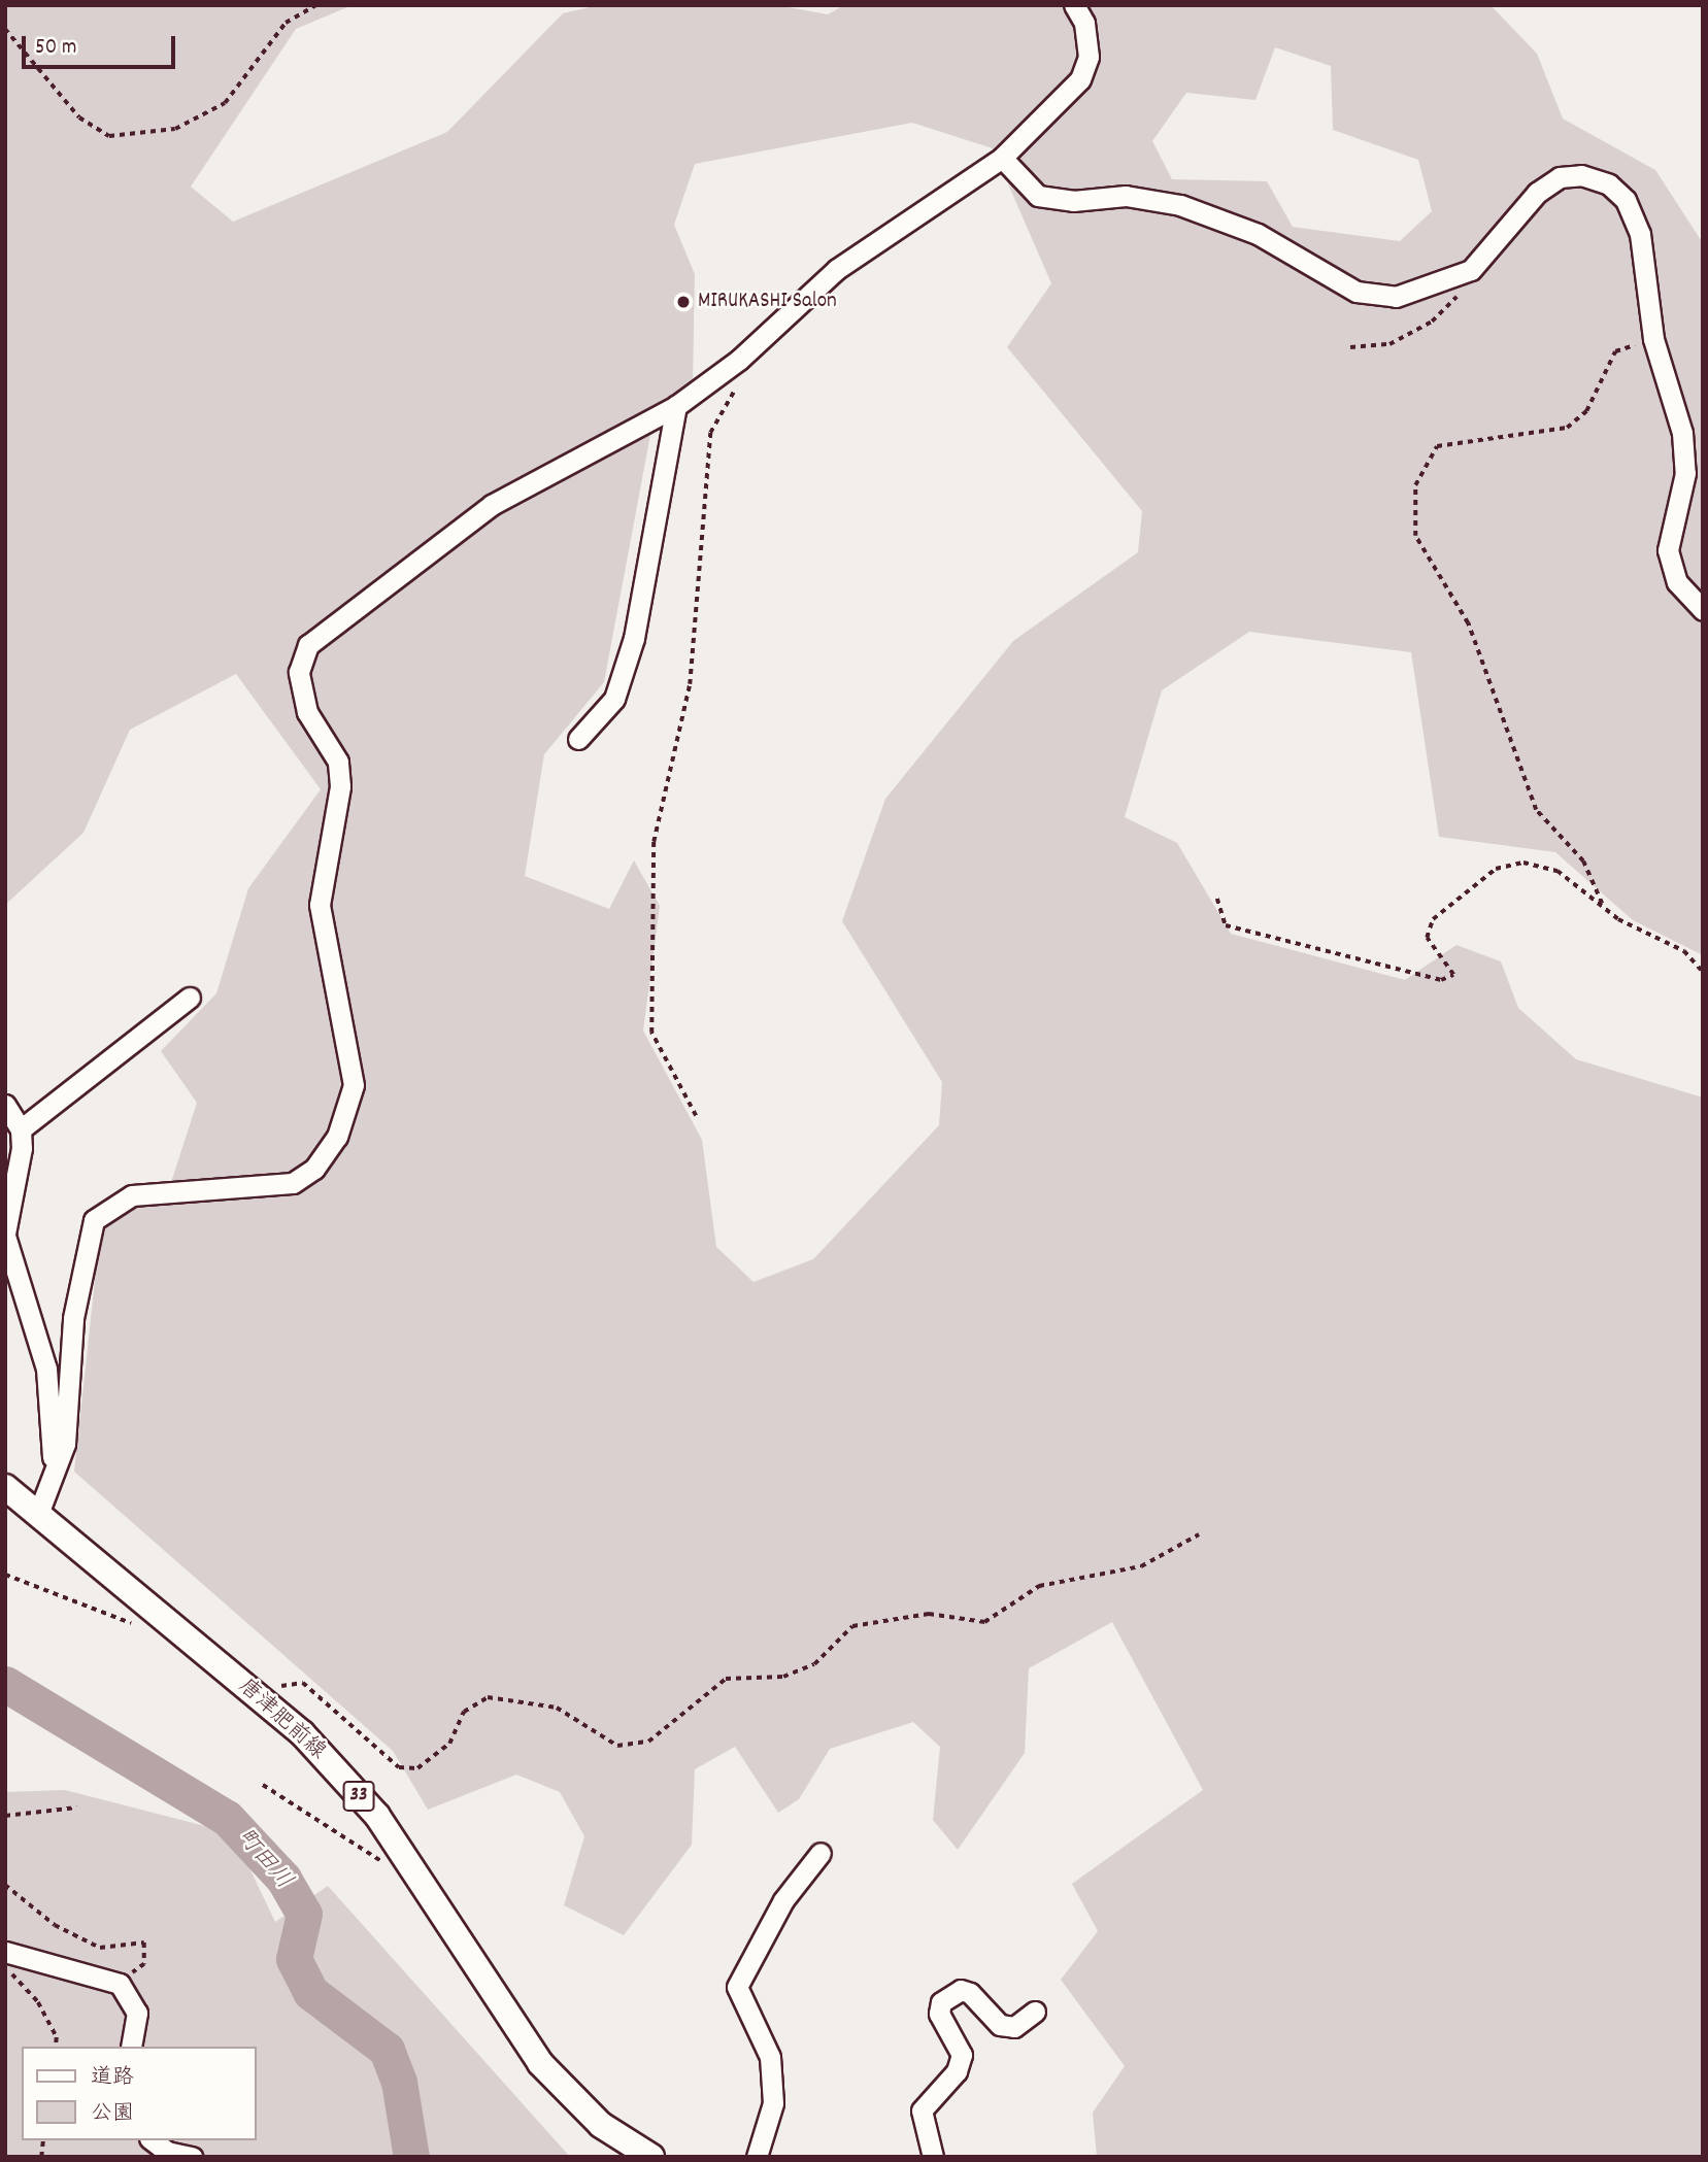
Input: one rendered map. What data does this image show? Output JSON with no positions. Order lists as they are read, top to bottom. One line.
{"streets":{"main road":["唐津肥前線","33"]},"water":["町田川"],"places":["MIRUKASHI Salon"],"legend":["道路","公園"],"scale_bar":"50 m"}
